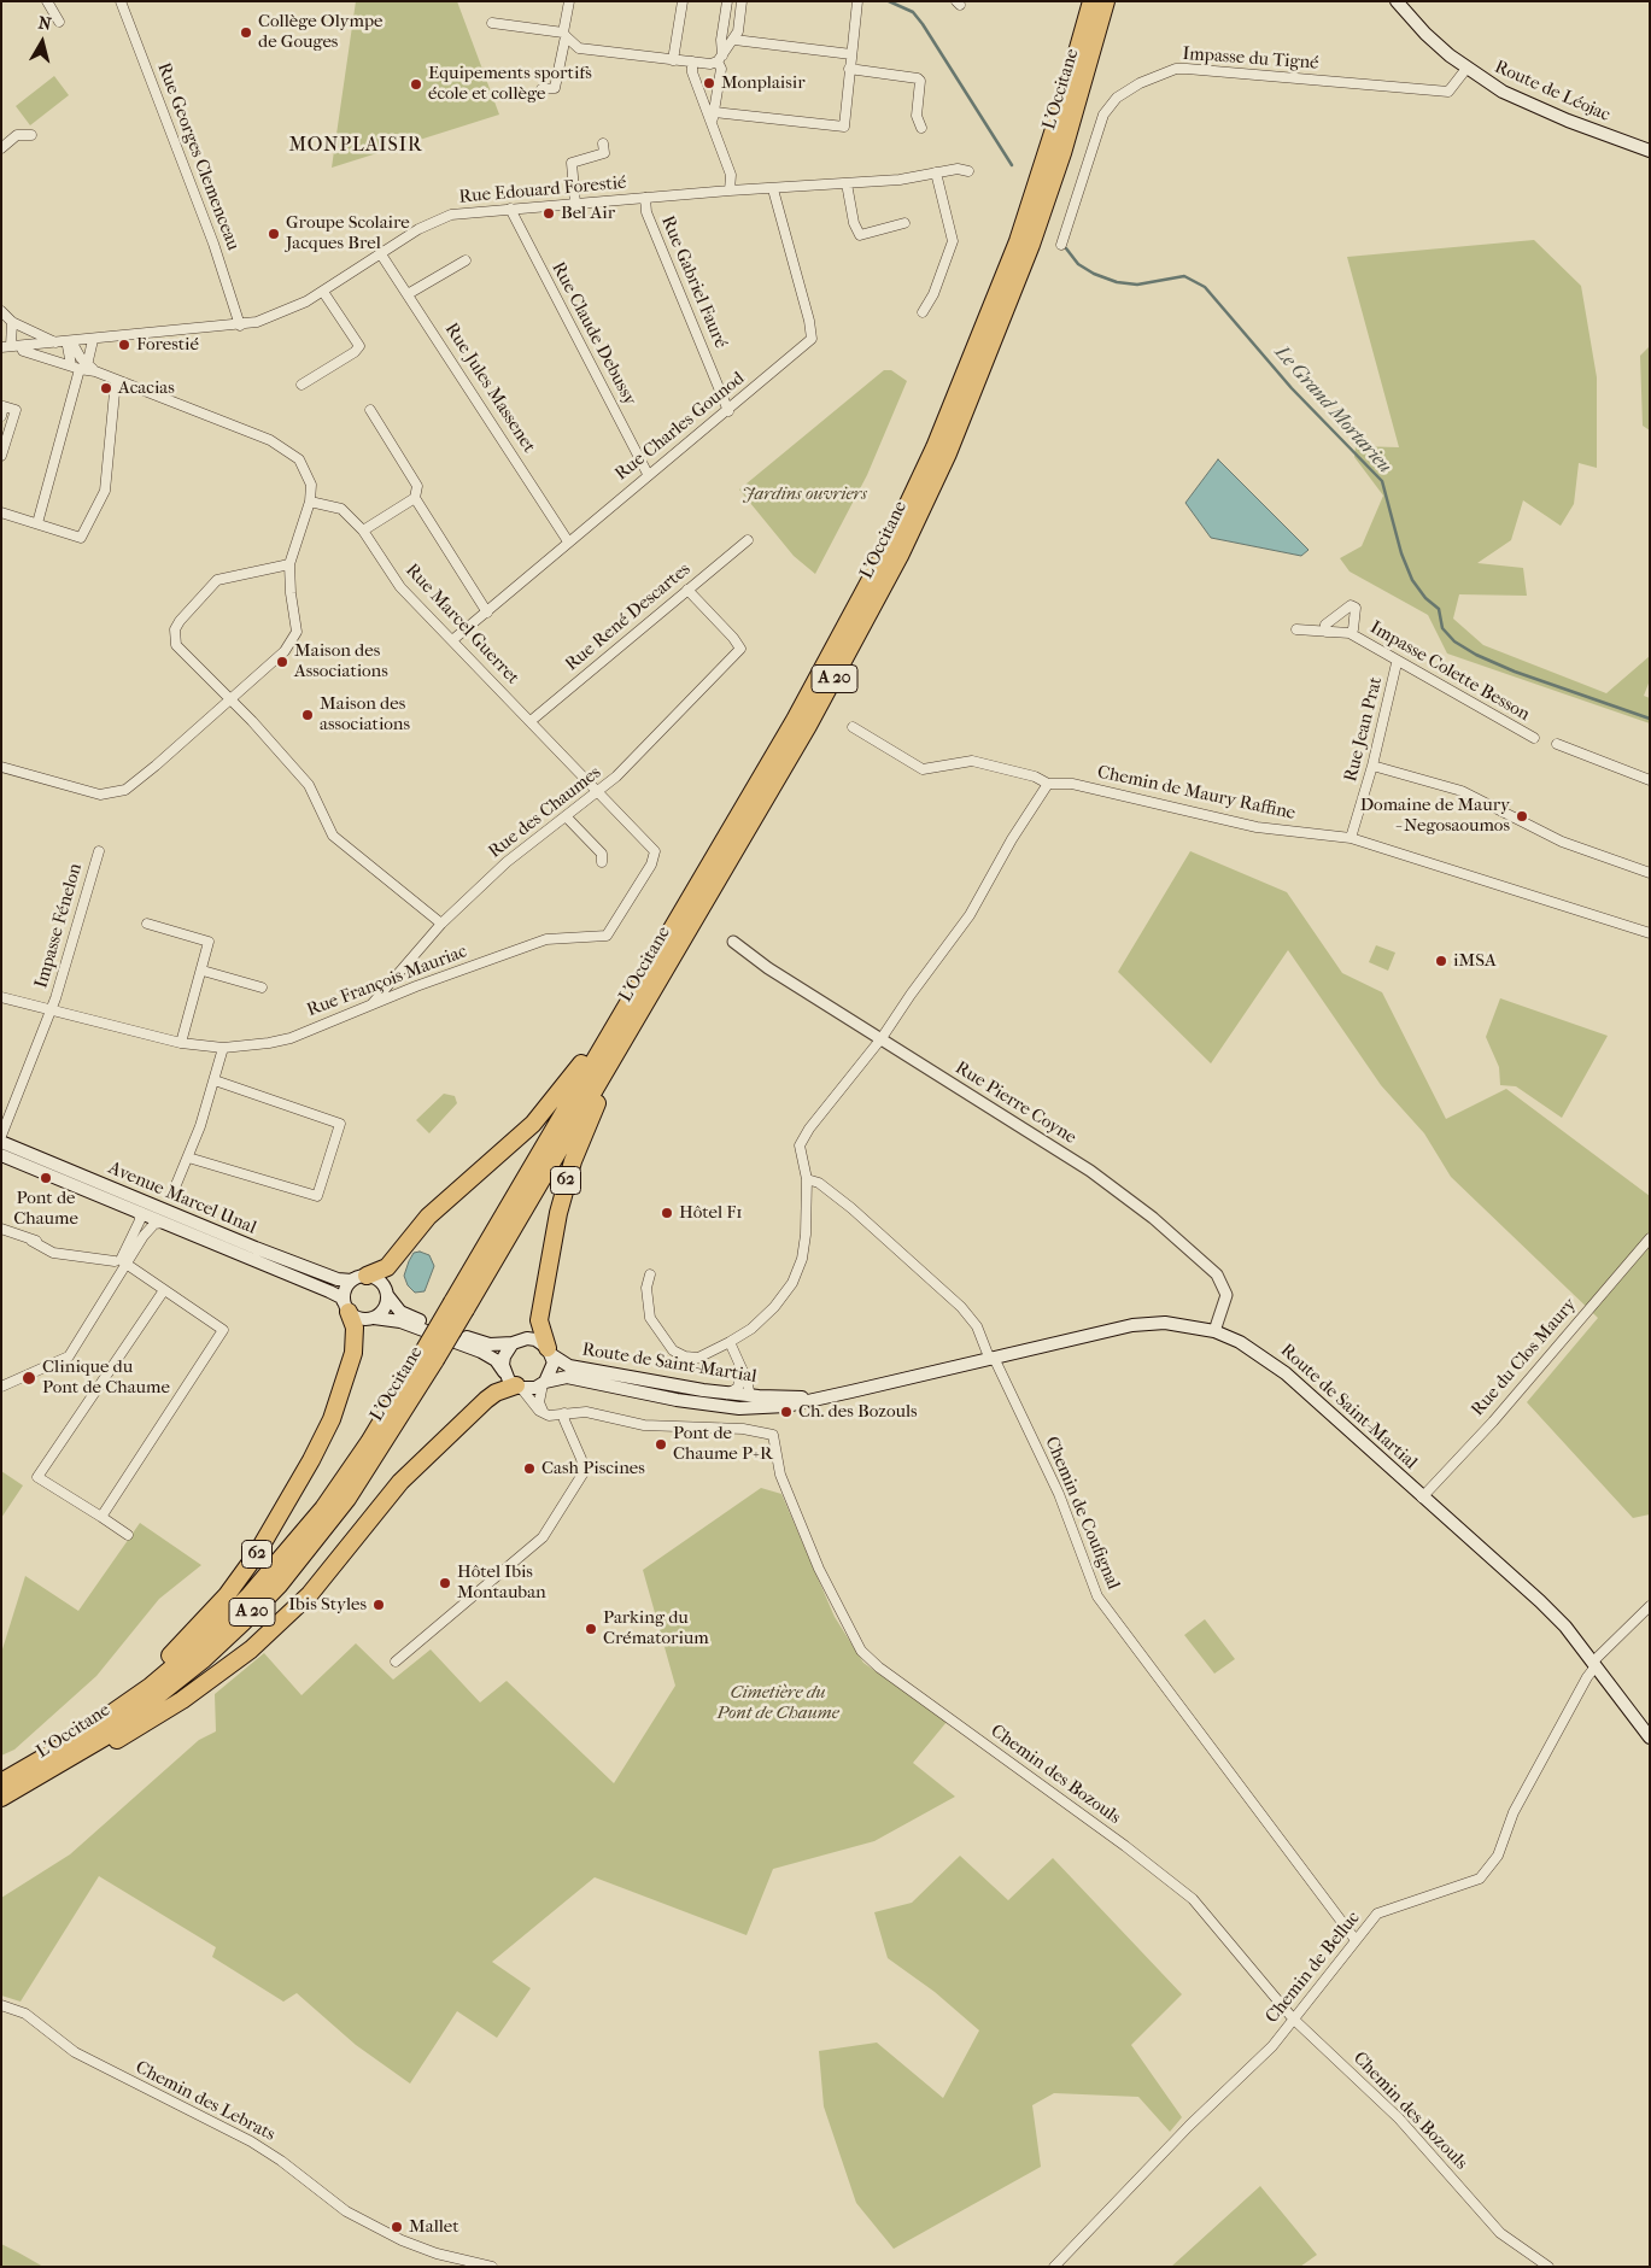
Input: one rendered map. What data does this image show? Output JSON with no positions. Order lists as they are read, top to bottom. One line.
{"streets":{"highway":["L'Occitane","A 20","62"],"main road":["Route de Léojac","Avenue Marcel Unal","Route de Saint-Martial"],"street":["Impasse du Tigné","Rue Georges Clemenceau","Rue Edouard Forestié","Rue Gabriel Fauré","Rue Claude Debussy","Rue Jules Massenet","Rue Charles Gounod","Rue René Descartes","Rue Marcel Guerret","Impasse Colette Besson","Rue Jean Prat","Chemin de Maury Raffine","Rue des Chaumes","Impasse Fénelon","Rue François Mauriac","Rue Pierre Coyne","Rue du Clos Maury","Chemin de Coufignal","Chemin des Bozouls","Chemin de Belluc","Chemin des Lebrats"]},"crossings":[["Impasse du Tigné","Route de Léojac"],["L'Occitane","62"],["Rue Georges Clemenceau","Rue Edouard Forestié"],["Rue Edouard Forestié","Rue Gabriel Fauré"],["Rue Edouard Forestié","Rue Claude Debussy"],["Rue Edouard Forestié","Rue Jules Massenet"],["Rue Edouard Forestié","Rue Charles Gounod"],["Rue Gabriel Fauré","Rue Charles Gounod"],["Rue Claude Debussy","Rue Charles Gounod"],["Rue Jules Massenet","Rue Charles Gounod"],["Rue Charles Gounod","Rue Marcel Guerret"],["Rue René Descartes","Rue Marcel Guerret"],["Rue René Descartes","Rue des Chaumes"],["Rue Marcel Guerret","Rue des Chaumes"],["Rue Marcel Guerret","Rue François Mauriac"],["Impasse Colette Besson","Rue Jean Prat"],["Rue Jean Prat","Chemin de Maury Raffine"],["Rue des Chaumes","Rue François Mauriac"],["Impasse Fénelon","Rue François Mauriac"],["Rue Pierre Coyne","Route de Saint-Martial"],["62","Avenue Marcel Unal"],["62","Route de Saint-Martial"],["Rue du Clos Maury","Route de Saint-Martial"],["Route de Saint-Martial","Chemin de Coufignal"],["Route de Saint-Martial","Chemin de Belluc"],["Chemin de Coufignal","Chemin de Belluc"],["Chemin des Bozouls","Chemin de Belluc"]],"districts":["MONPLAISIR"],"water":["Le Grand Mortarieu"],"parks":["Jardins ouvriers","Cimetière du Pont de Chaume"],"places":["Collège Olympe de Gouges","Monplaisir","Equipements sportifs école et collège","Bel Air","Groupe Scolaire Jacques Brel","Forestié","Acacias","Maison des Associations","Maison des associations","Domaine de Maury - Negosaoumos","iMSA","Pont de Chaume","Hôtel F1","Clinique du Pont de Chaume","Ch. des Bozouls","Pont de Chaume P+R","Cash Piscines","Hôtel Ibis Montauban","Ibis Styles","Parking du Crématorium","Mallet"],"north":"top"}
